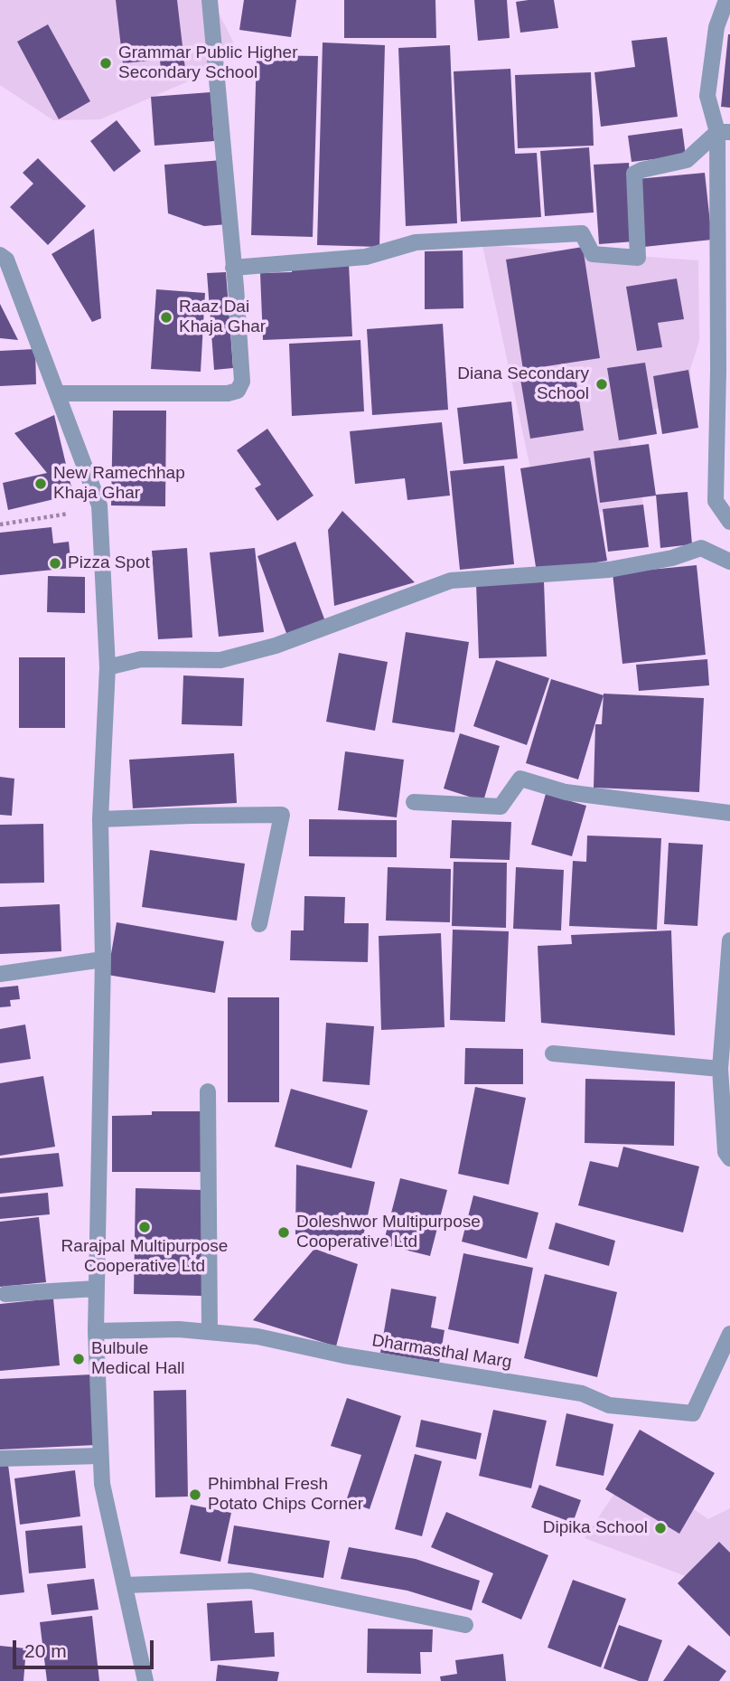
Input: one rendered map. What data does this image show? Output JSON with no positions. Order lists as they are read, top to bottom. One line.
{"streets":{"street":["Dharmasthal Marg"]},"places":["Grammar Public Higher Secondary School","Raaz Dai Khaja Ghar","Diana Secondary School","New Ramechhap Khaja Ghar","Pizza Spot","Rarajpal Multipurpose Cooperative Ltd","Doleshwor Multipurpose Cooperative Ltd","Bulbule Medical Hall","Phimbhal Fresh Potato Chips Corner","Dipika School"],"scale_bar":"20 m"}
